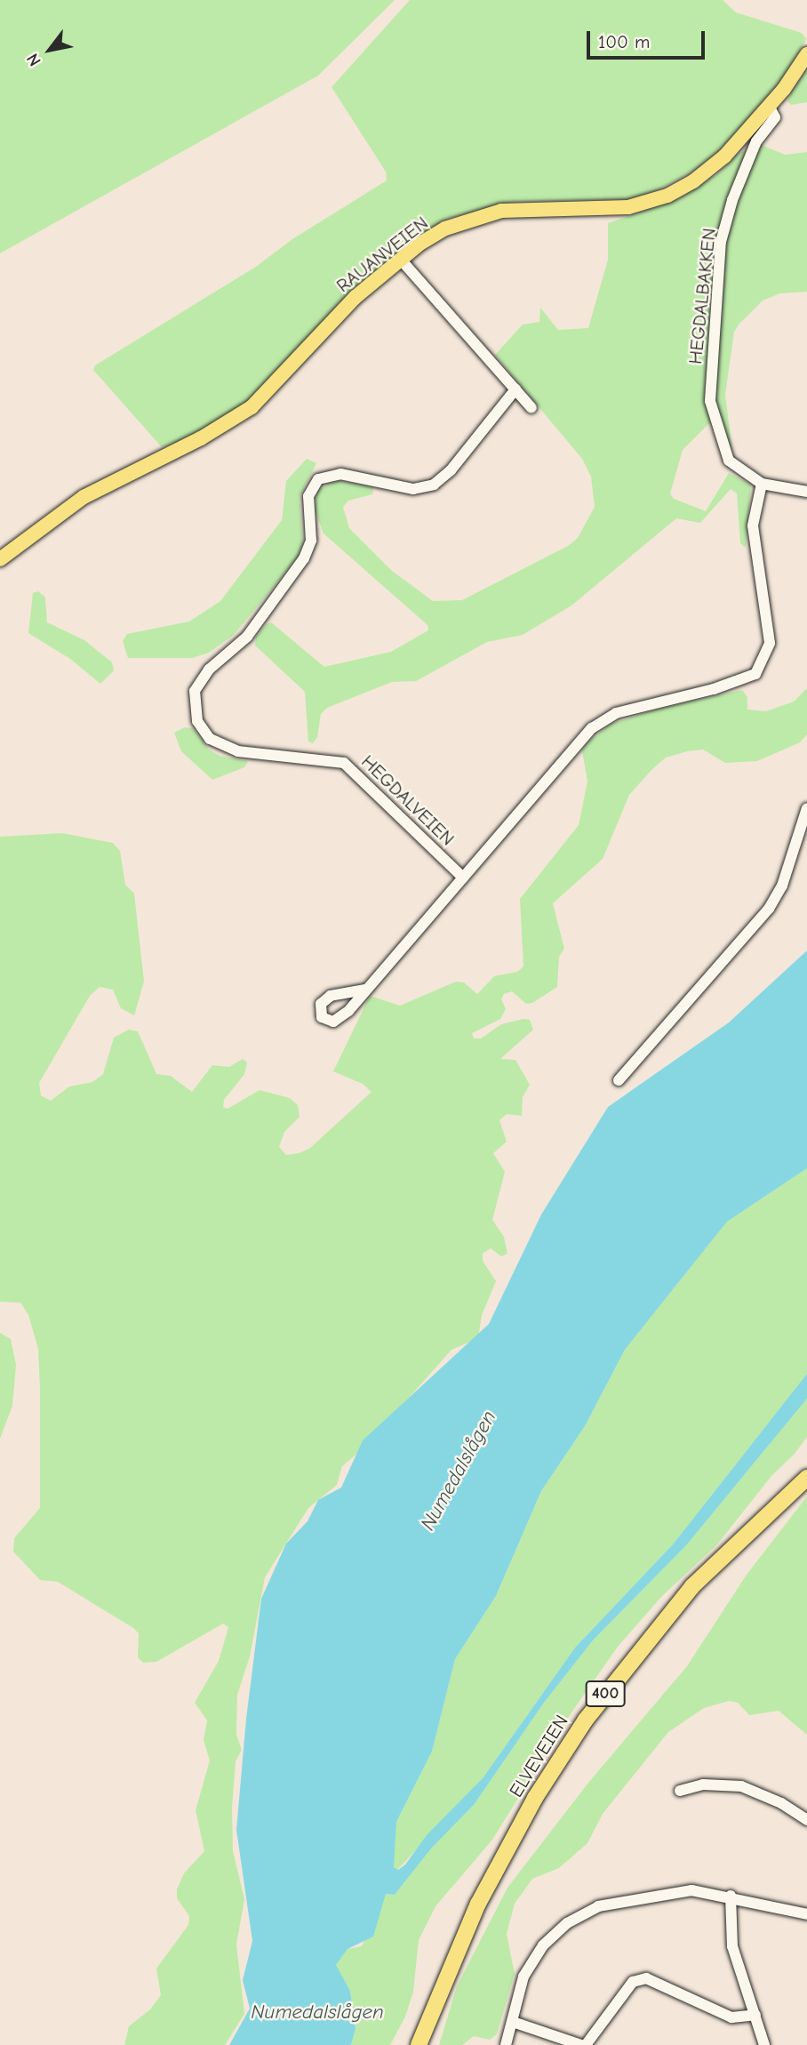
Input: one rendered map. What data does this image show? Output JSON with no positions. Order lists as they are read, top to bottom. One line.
{"streets":{"highway":["400","ELVEVEIEN"],"main road":["RAUANVEIEN"],"street":["HEGDALBAKKEN","HEGDALVEIEN"]},"crossings":[["RAUANVEIEN","HEGDALBAKKEN"]],"water":["Numedalslågen"],"scale_bar":"100 m","north":"bottom left"}
